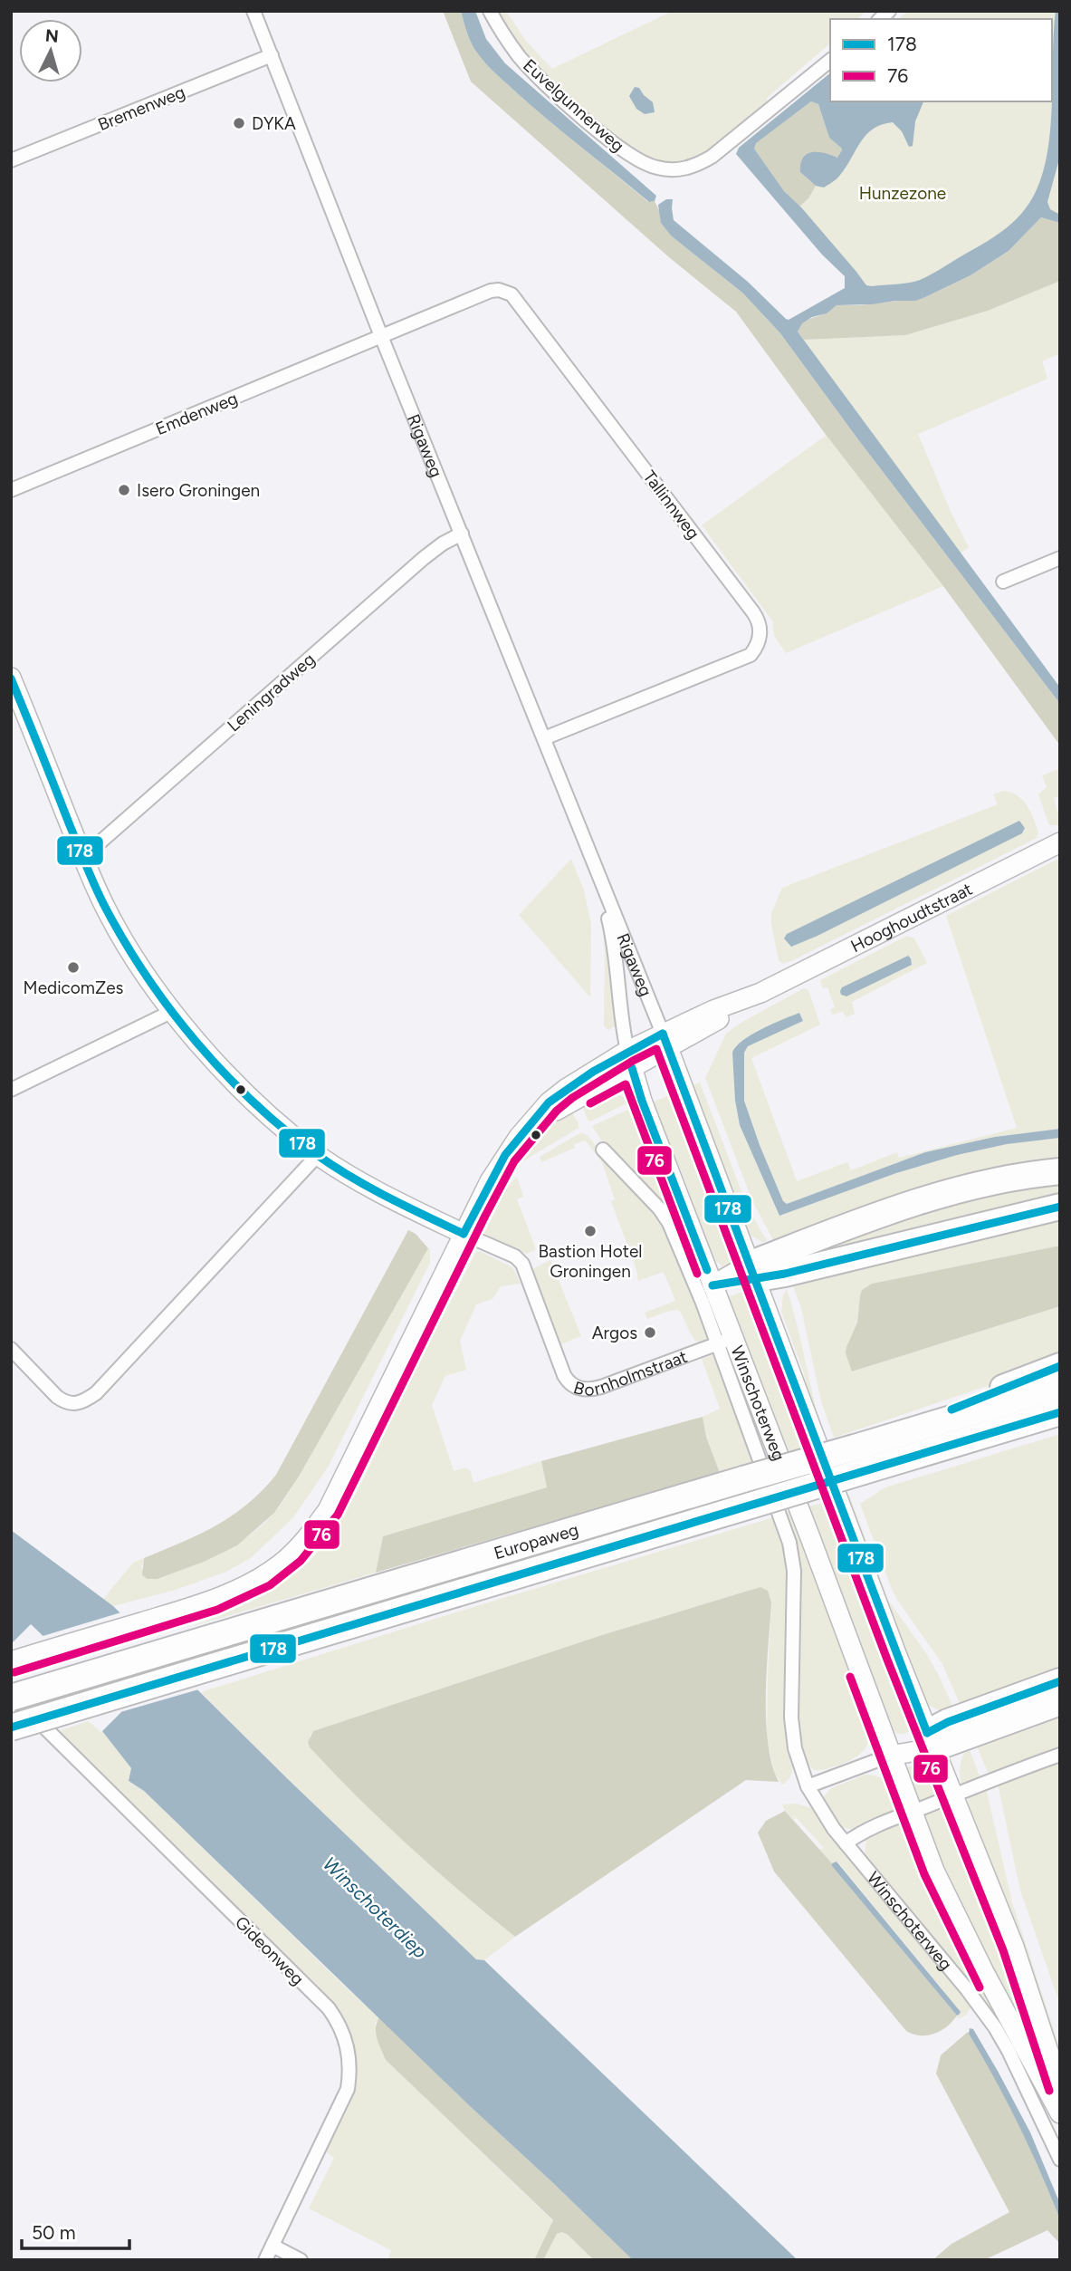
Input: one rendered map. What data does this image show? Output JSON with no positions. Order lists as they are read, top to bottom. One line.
{"streets":{"highway":["Europaweg"],"street":["Euvelgunnerweg","Bremenweg","Emdenweg","Rigaweg","Tallinnweg","Leningradweg","Hooghoudtstraat","Bornholmstraat","Winschoterweg","Gideonweg"]},"crossings":[["Bremenweg","Rigaweg"],["Emdenweg","Rigaweg"],["Emdenweg","Tallinnweg"],["Rigaweg","Tallinnweg"],["Rigaweg","Leningradweg"],["Rigaweg","Hooghoudtstraat"],["Rigaweg","Winschoterweg"],["Hooghoudtstraat","Winschoterweg"],["Bornholmstraat","Winschoterweg"],["Europaweg","Gideonweg"]],"water":["Winschoterdiep"],"parks":["Hunzezone"],"places":["DYKA","Isero Groningen","MedicomZes","Bastion Hotel Groningen","Argos"],"lines":["transit line 178","transit line 76"],"legend":["178","76"],"scale_bar":"50 m","north":"top"}
